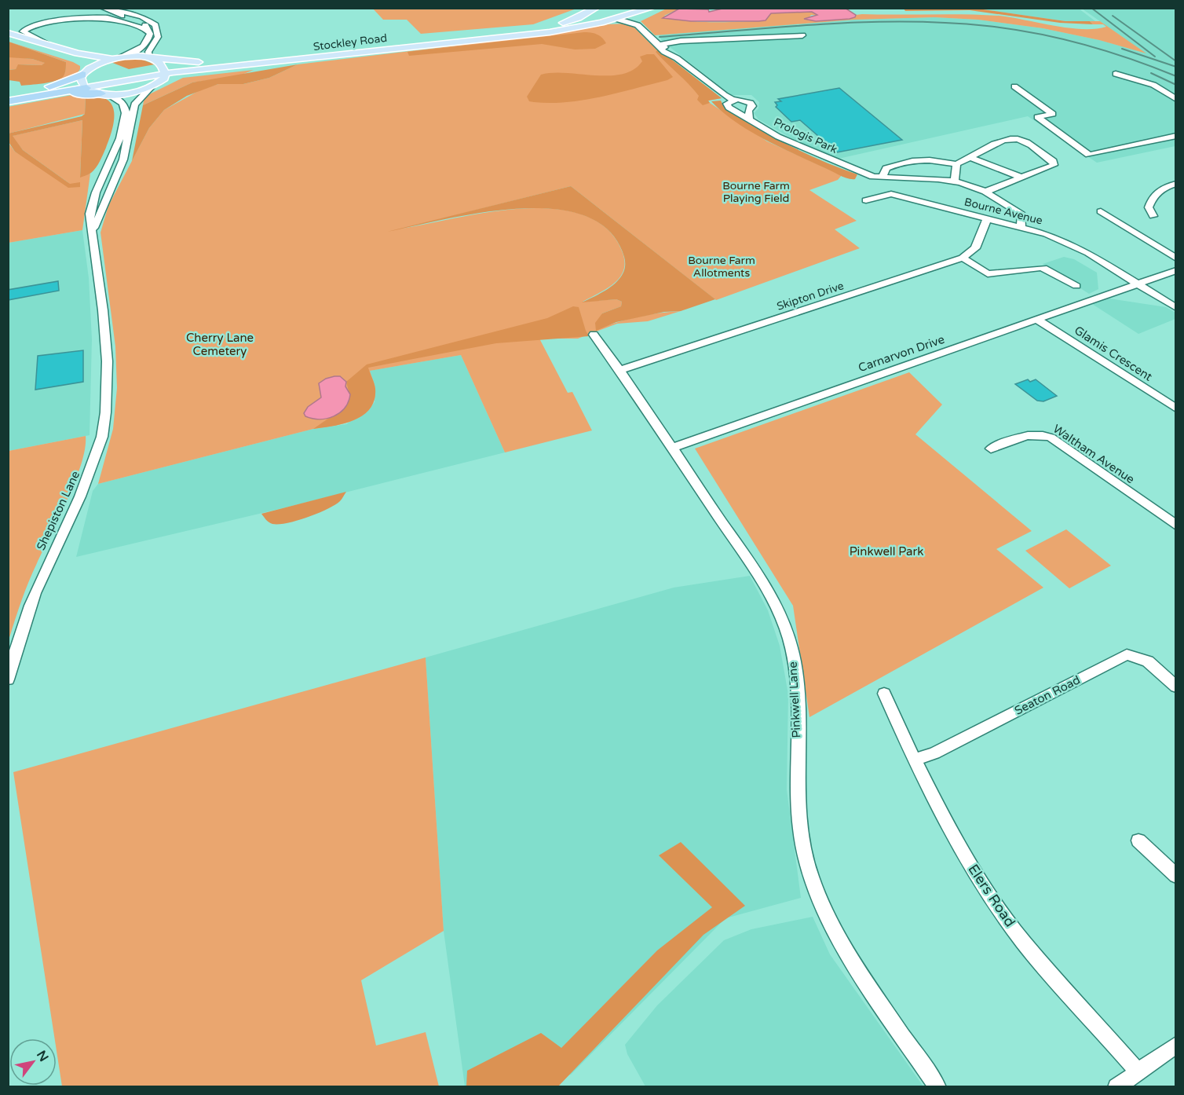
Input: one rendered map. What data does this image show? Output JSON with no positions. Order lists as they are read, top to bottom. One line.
{"streets":{"main road":["Stockley Road"],"street":["Prologis Park","Bourne Avenue","Skipton Drive","Carnarvon Drive","Glamis Crescent","Waltham Avenue","Shepiston Lane","Seaton Road","Pinkwell Lane","Elers Road"]},"crossings":[["Prologis Park","Bourne Avenue"],["Bourne Avenue","Skipton Drive"],["Bourne Avenue","Carnarvon Drive"],["Skipton Drive","Pinkwell Lane"],["Carnarvon Drive","Glamis Crescent"],["Carnarvon Drive","Pinkwell Lane"],["Seaton Road","Elers Road"]],"parks":["Bourne Farm Playing Field","Bourne Farm Allotments","Cherry Lane Cemetery","Pinkwell Park"],"north":"top right"}
